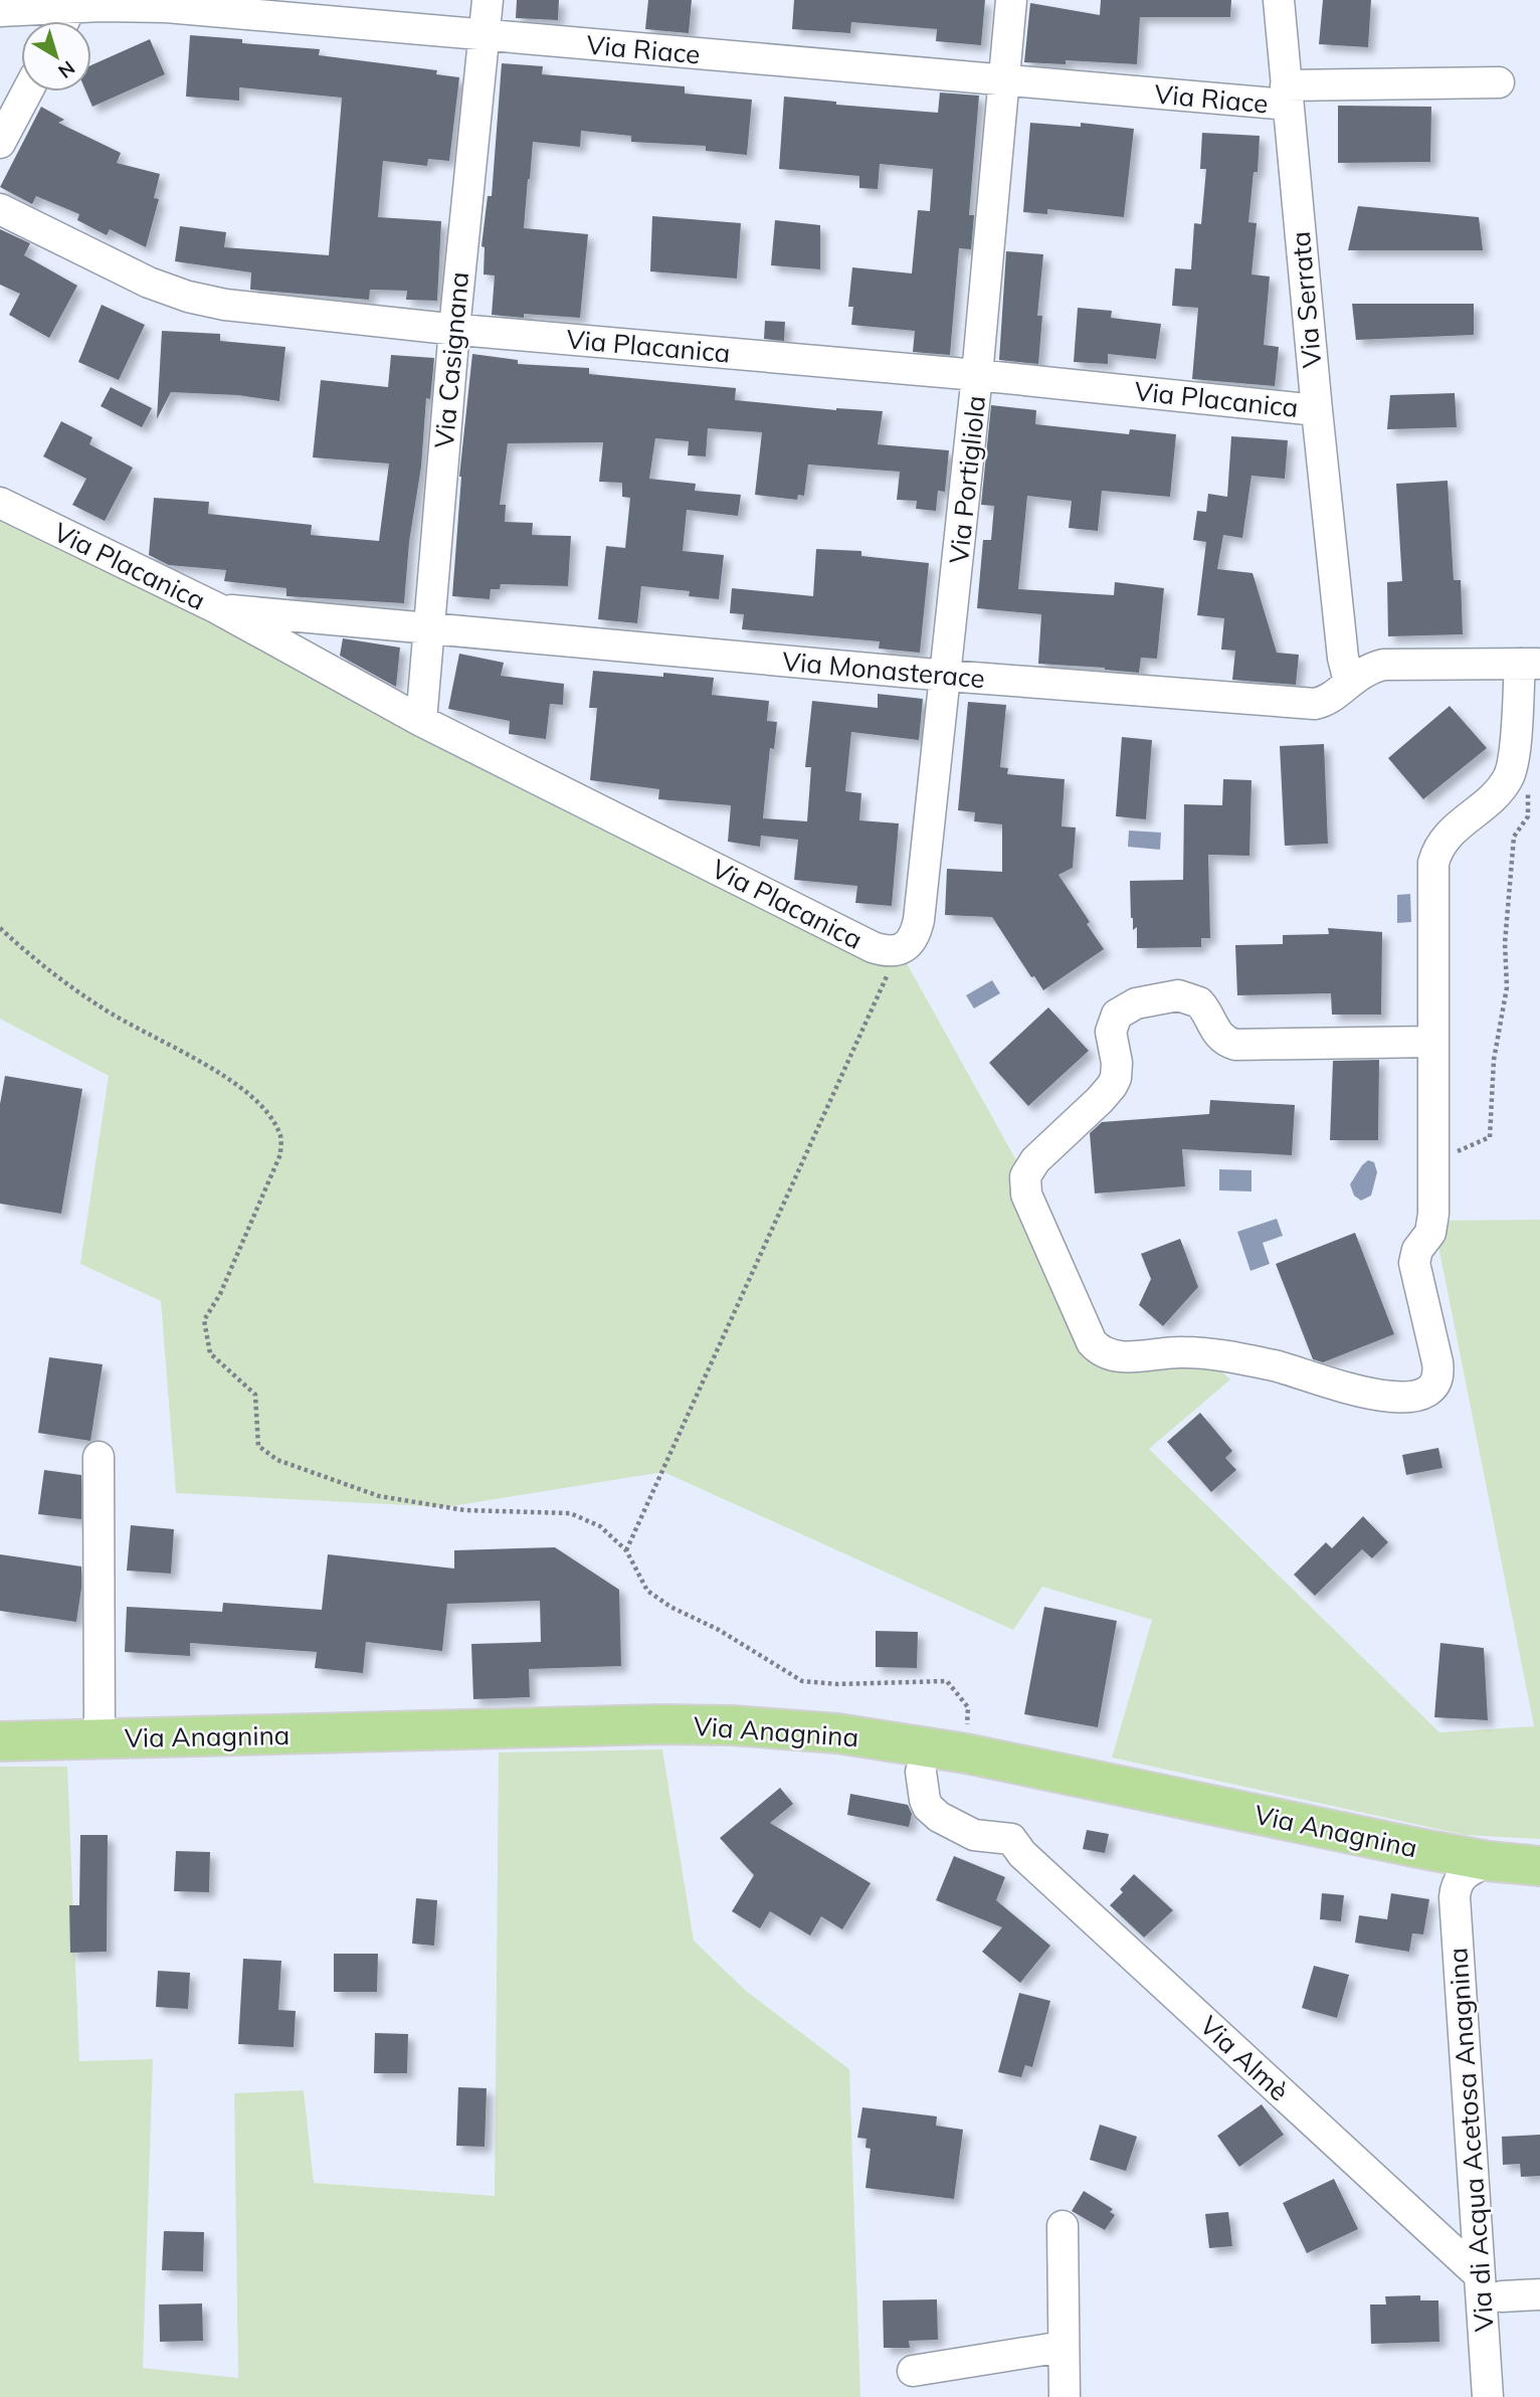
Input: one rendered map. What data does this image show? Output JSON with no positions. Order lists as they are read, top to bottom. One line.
{"streets":{"main road":["Via Anagnina"],"street":["Via Riace","Via Serrata","Via Placanica","Via Casignana","Via Portigliola","Via Monasterace","Via Almè","Via di Acqua Acetosa Anagnina"]},"crossings":[["Via Riace","Via Serrata"],["Via Riace","Via Casignana"],["Via Riace","Via Portigliola"],["Via Serrata","Via Placanica"],["Via Serrata","Via Monasterace"],["Via Placanica","Via Casignana"],["Via Placanica","Via Portigliola"],["Via Placanica","Via Monasterace"],["Via Casignana","Via Monasterace"],["Via Portigliola","Via Monasterace"],["Via Anagnina","Via Almè"],["Via Anagnina","Via di Acqua Acetosa Anagnina"],["Via Almè","Via di Acqua Acetosa Anagnina"]],"north":"bottom right"}
